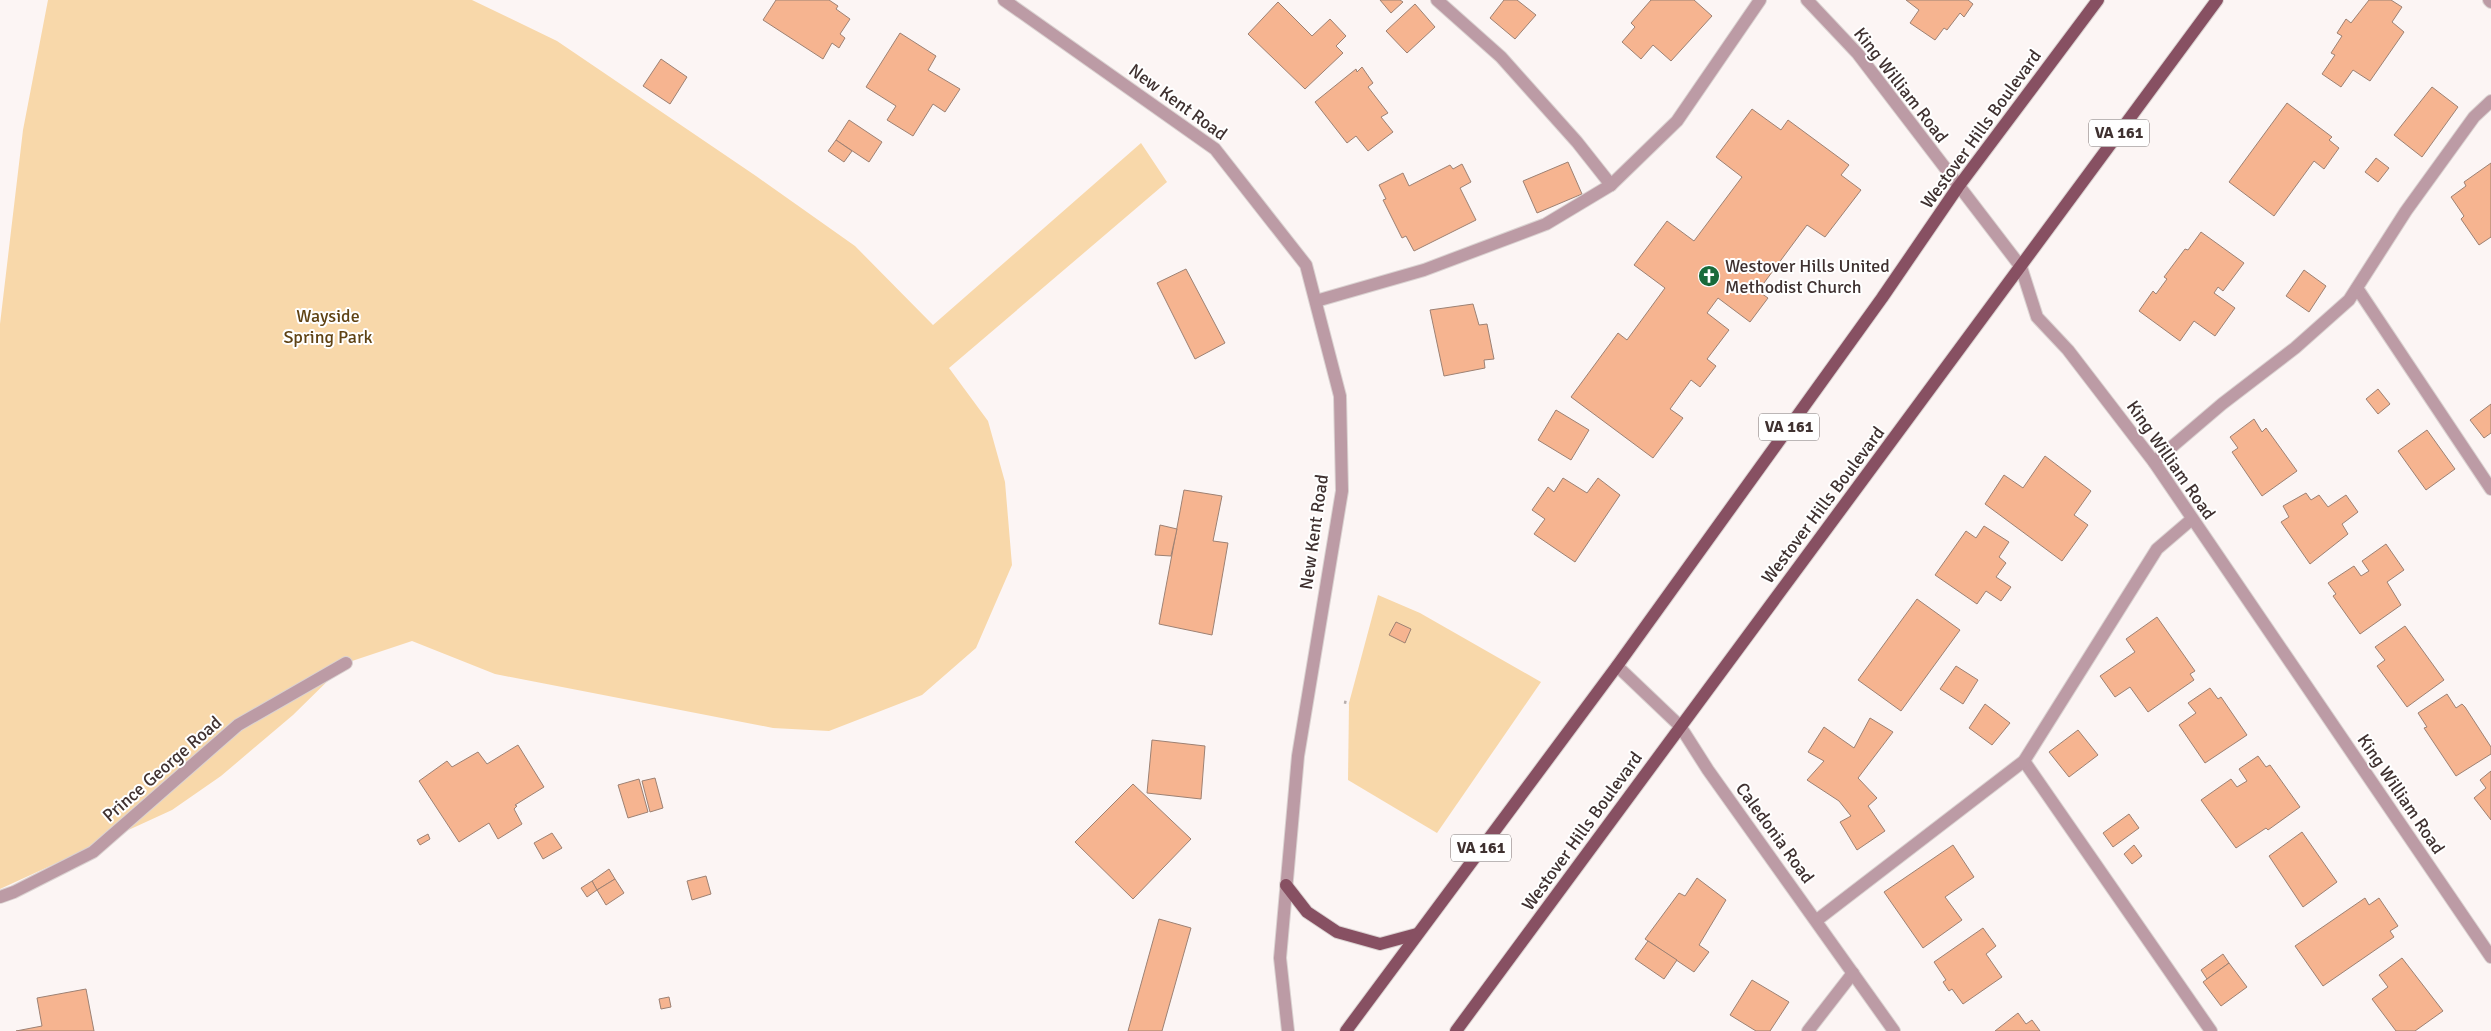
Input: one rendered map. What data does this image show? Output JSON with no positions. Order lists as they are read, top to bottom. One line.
{"streets":{"main road":["Westover Hills Boulevard","VA 161"],"street":["King William Road","New Kent Road","Prince George Road","Caledonia Road"]},"crossings":[["King William Road","Westover Hills Boulevard"],["Westover Hills Boulevard","Caledonia Road"]],"parks":["Wayside Spring Park"],"places":{"church":["Westover Hills United Methodist Church"]}}
